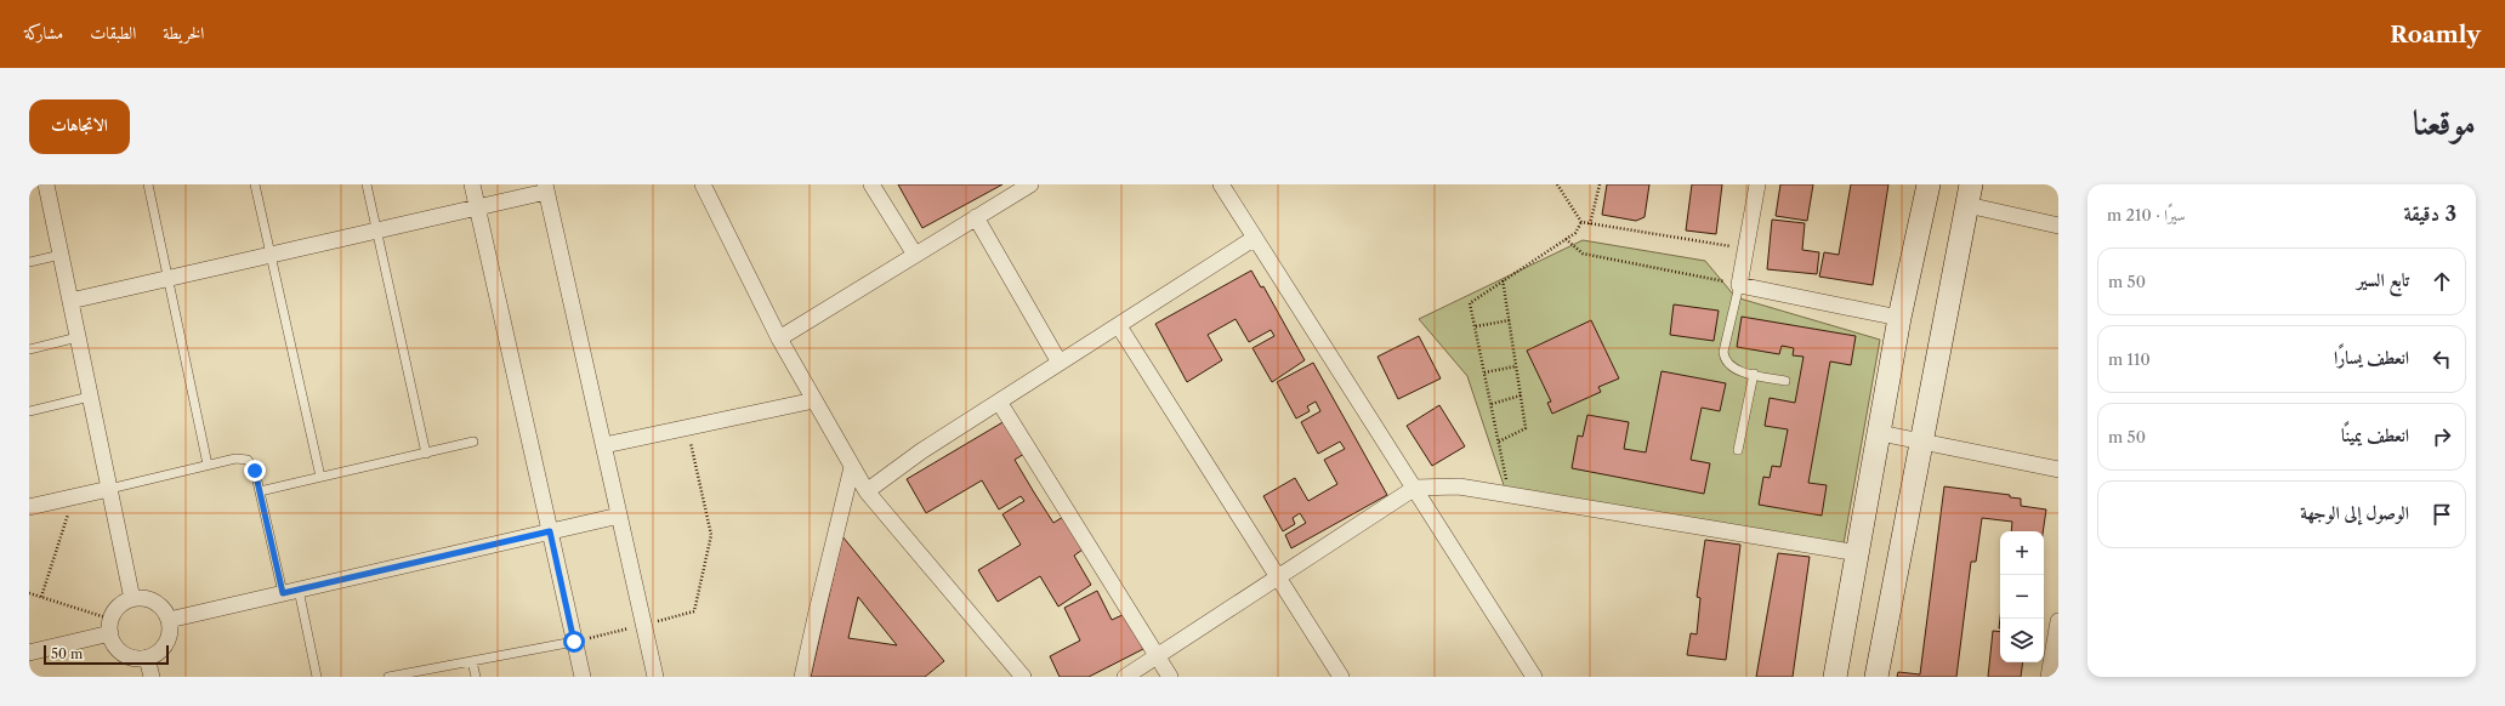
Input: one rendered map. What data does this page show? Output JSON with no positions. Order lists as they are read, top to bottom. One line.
{"scale_bar":"50 m","page":{"header":"Roamly","nav":["الخريطة","الطبقات","مشاركة"],"title":"موقعنا","buttons":"الاتجاهات","heading":["3 دقيقة","سيرًا · 210 m"],"list":[["تابع السير","50 m"],["انعطف يسارًا","110 m"],["انعطف يمينًا","50 m"],"الوصول إلى الوجهة"],"map_buttons":["+","−"],"scale":"50 m"}}
